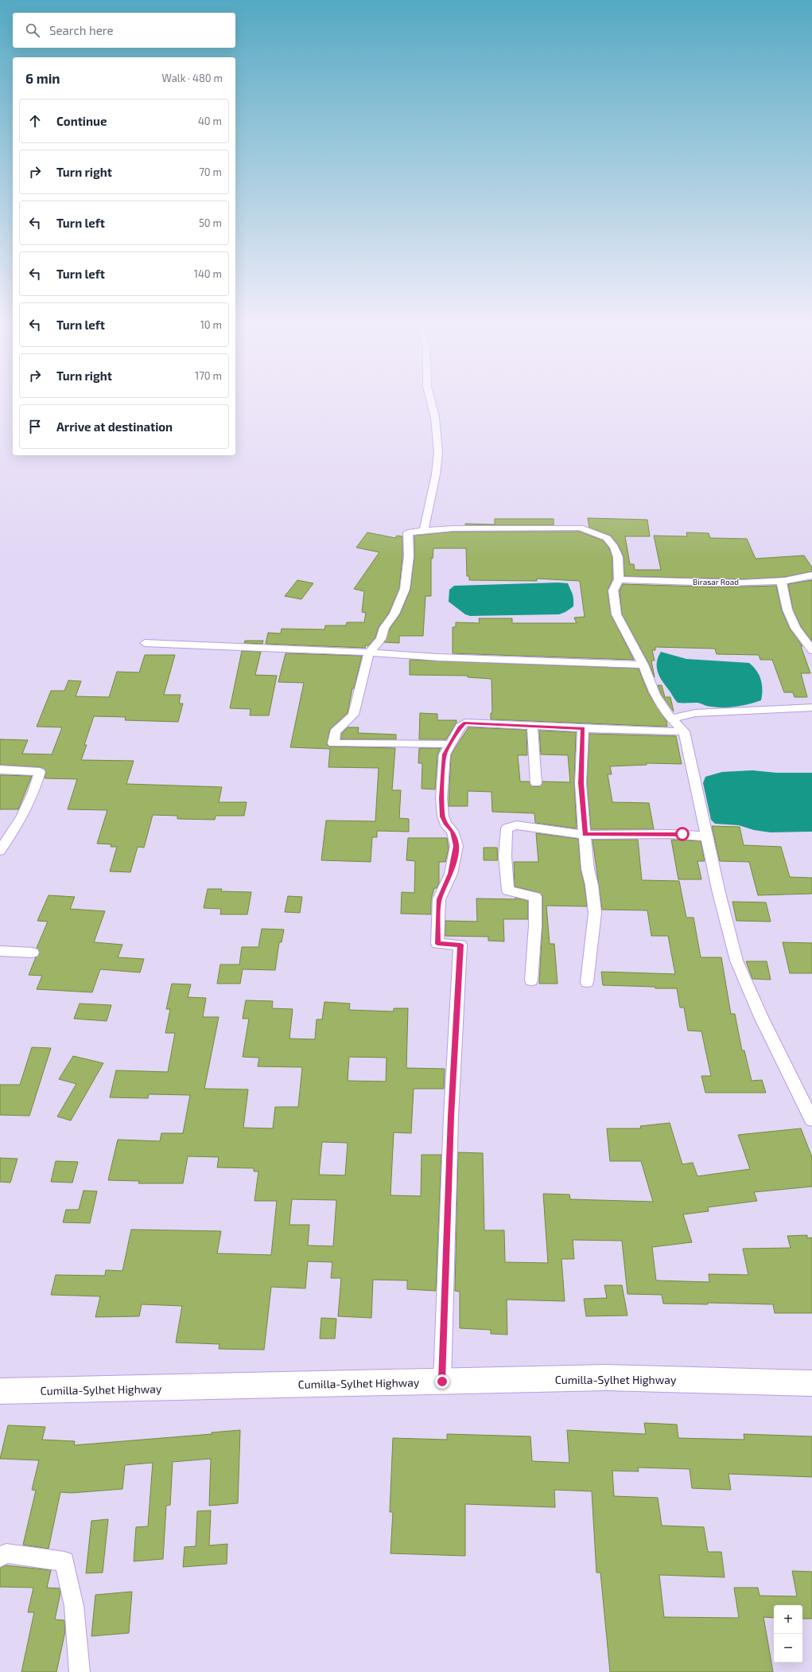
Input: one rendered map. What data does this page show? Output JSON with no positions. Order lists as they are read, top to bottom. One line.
{"streets":{"highway":["Cumilla-Sylhet Highway"],"street":["Birasar Road"]},"page":{"search":"Search here","heading":["6 min","Walk · 480 m"],"list":[["Continue","40 m"],["Turn right","70 m"],["Turn left","50 m"],["Turn left","140 m"],["Turn left","10 m"],["Turn right","170 m"],"Arrive at destination"],"map_buttons":["+","−"]}}
